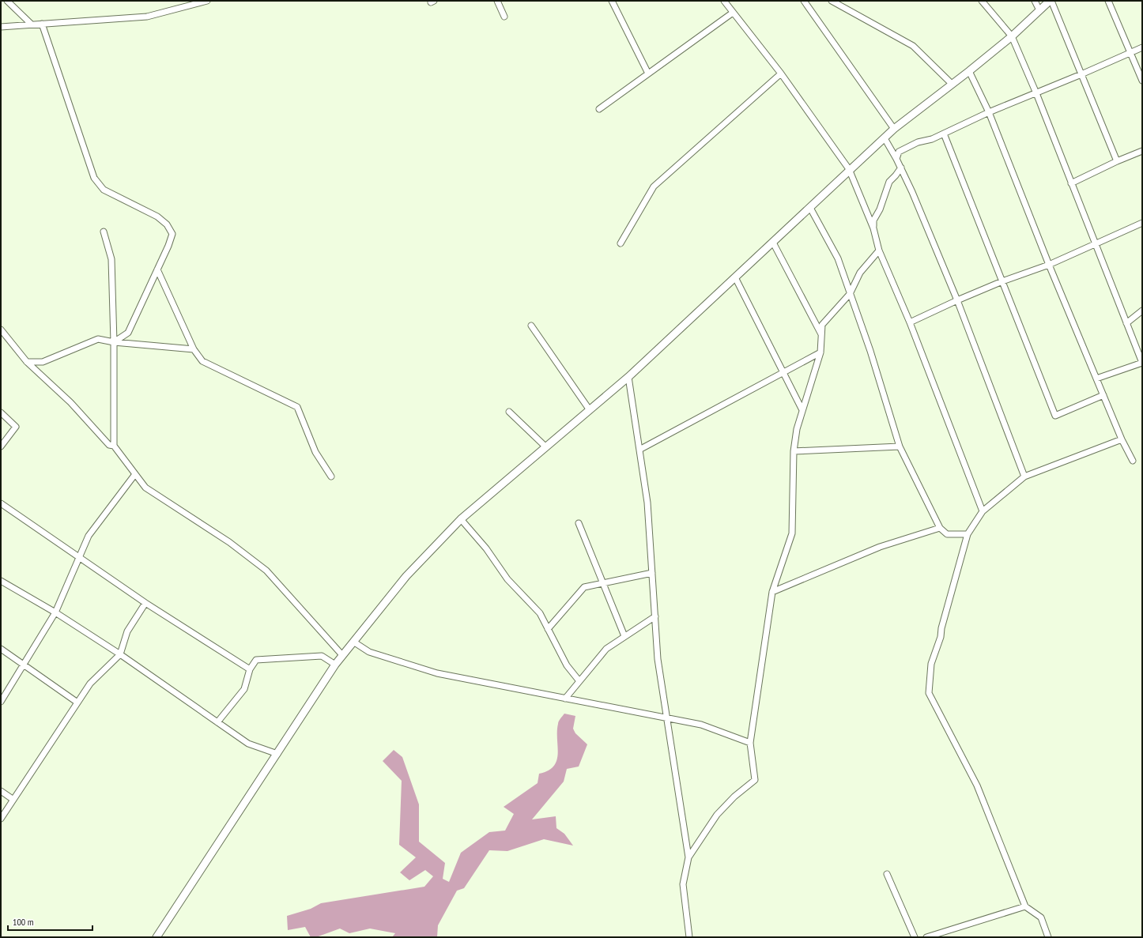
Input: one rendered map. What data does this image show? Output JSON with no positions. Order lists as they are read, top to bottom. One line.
{"scale_bar":"100 m"}
